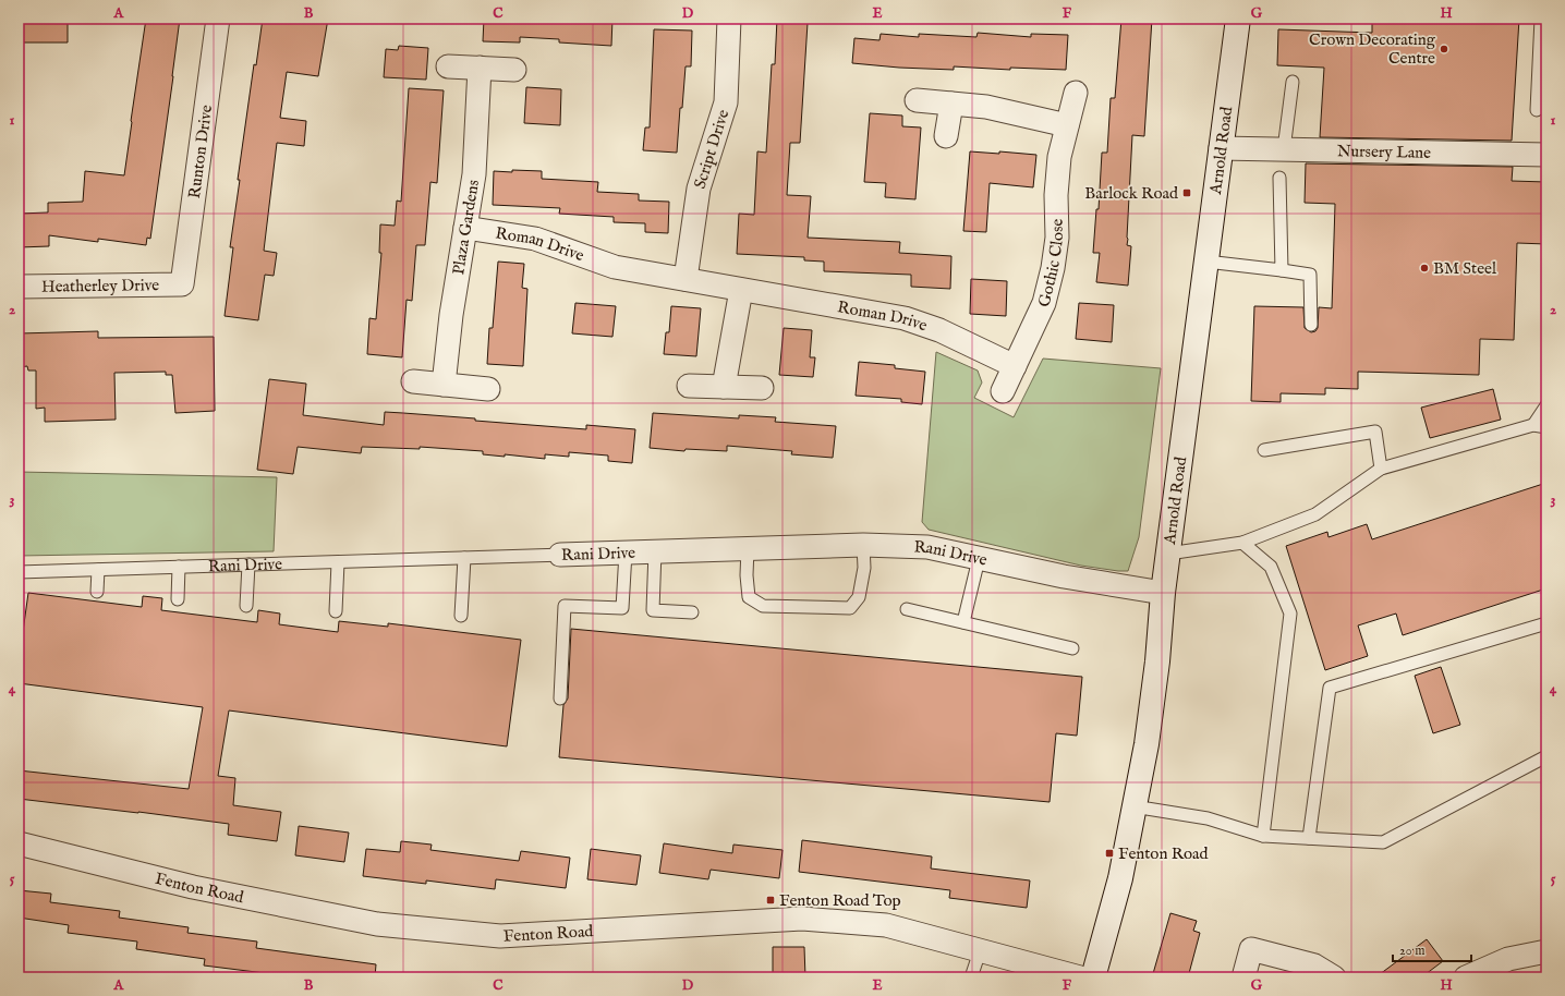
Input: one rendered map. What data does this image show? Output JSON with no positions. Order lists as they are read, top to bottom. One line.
{"streets":{"main road":["Arnold Road"],"street":["Script Drive","Runton Drive","Nursery Lane","Plaza Gardens","Roman Drive","Gothic Close","Heatherley Drive","Rani Drive","Fenton Road"]},"crossings":[["Script Drive","Roman Drive"],["Arnold Road","Nursery Lane"],["Arnold Road","Rani Drive"],["Runton Drive","Heatherley Drive"],["Plaza Gardens","Roman Drive"],["Roman Drive","Gothic Close"]],"places":{"other":["Crown Decorating Centre","BM Steel"],"transit":["Barlock Road","Fenton Road","Fenton Road Top"]},"scale_bar":"20 m","grid":{"columns":["A","B","C","D","E","F","G","H"],"rows":["1","2","3","4","5"]}}
